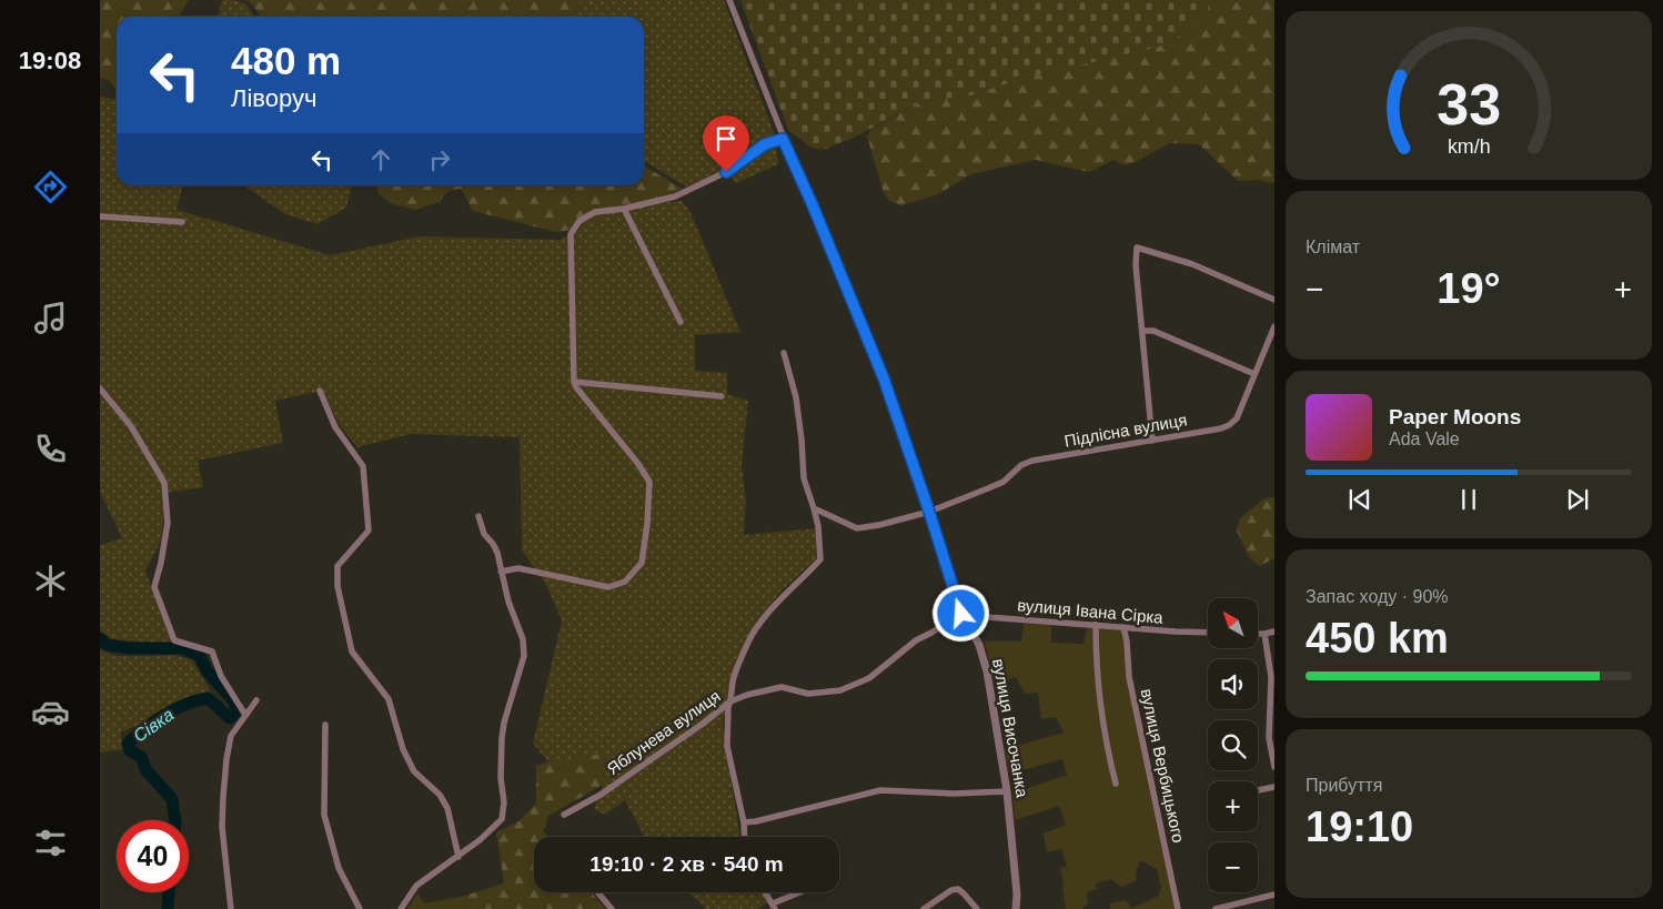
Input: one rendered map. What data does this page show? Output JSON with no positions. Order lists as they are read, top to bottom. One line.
{"streets":{"street":["Підлісна вулиця","вулиця Івана Сірка","вулиця Височанка","Яблунева вулиця","вулиця Вербицького"]},"crossings":[["Підлісна вулиця","вулиця Височанка"],["вулиця Івана Сірка","вулиця Височанка"],["вулиця Івана Сірка","Яблунева вулиця"],["вулиця Івана Сірка","вулиця Вербицького"],["вулиця Височанка","Яблунева вулиця"]],"water":["Сівка"],"north":"top left","page":{"tabs":"19:08","turn":["480 m","Ліворуч"],"tile":["Клімат",["Запас ходу · 90%","450 km"],["Прибуття","19:10"]],"heat":["−","19°","+"],"song":["Paper Moons","Ada Vale"],"map_buttons":["+","−"],"limit":"40","trip":"19:10 · 2 хв · 540 m","gauge":["33","km/h"]}}
